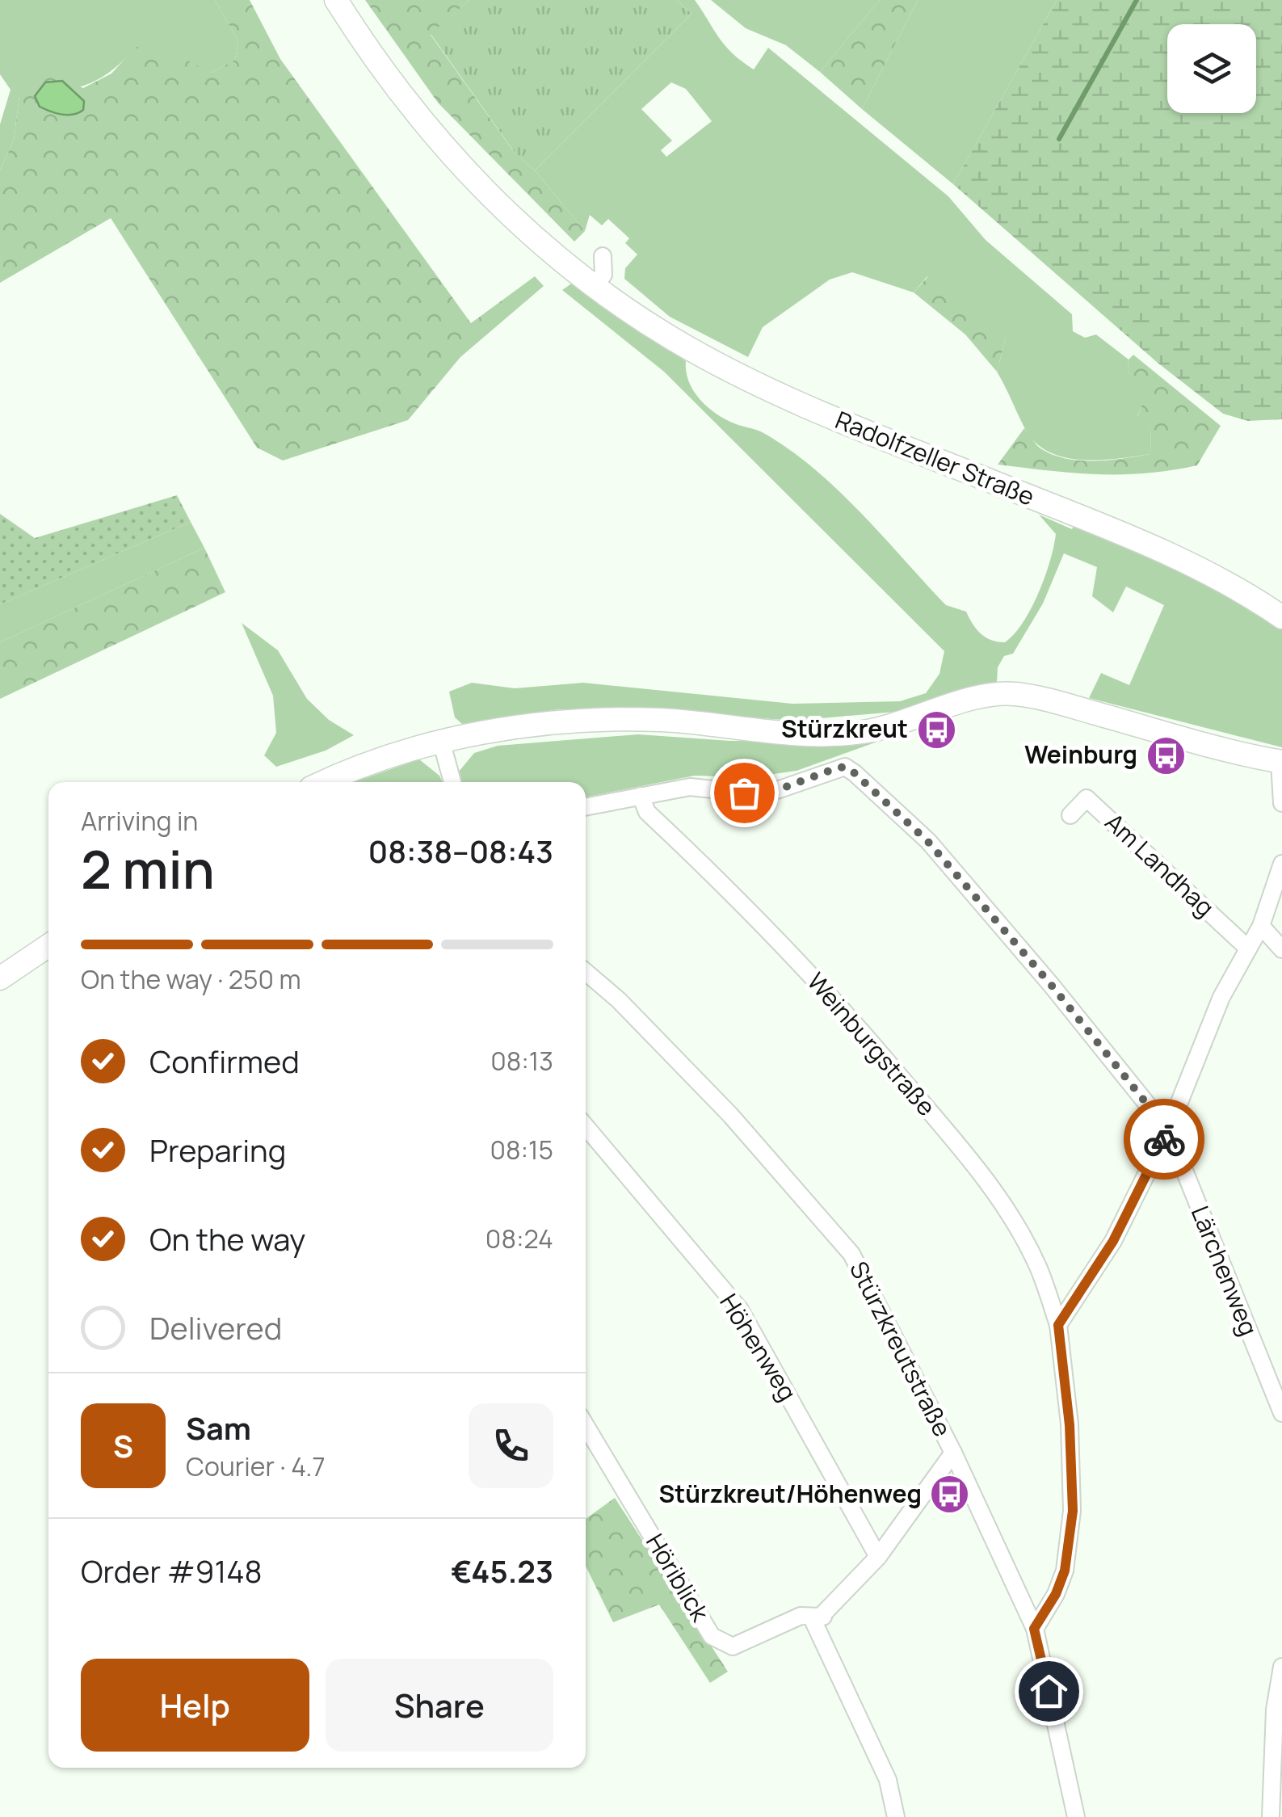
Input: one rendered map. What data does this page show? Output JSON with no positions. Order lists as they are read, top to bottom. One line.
{"streets":{"street":["Radolfzeller Straße","Am Landhag","Weinburgstraße","Lärchenweg","Höhenweg","Stürzkreutstraße","Höriblick"]},"crossings":[["Weinburgstraße","Lärchenweg"],["Weinburgstraße","Stürzkreutstraße"]],"places":{"bus stop":["Stürzkreut","Weinburg","Stürzkreut/Höhenweg"]},"page":{"heading":["2 min","Arriving in","08:38–08:43"],"panel":["Sam","Courier · 4.7","Order #9148","€45.23"],"bar":"On the way · 250 m","list":[["Confirmed","08:13"],["Preparing","08:15"],["On the way","08:24"],"Delivered"],"round":"S","buttons":["Help","Share"]}}
